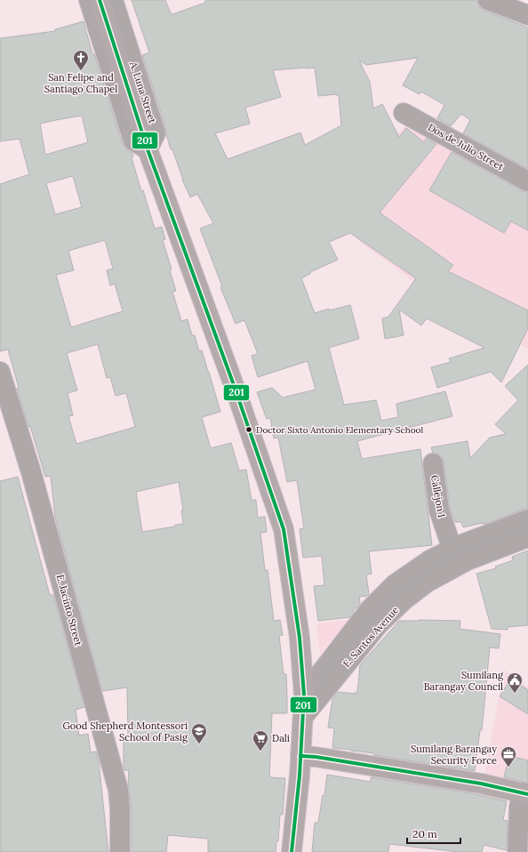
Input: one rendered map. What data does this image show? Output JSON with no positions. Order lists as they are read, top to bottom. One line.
{"streets":{"street":["A. Luna Street","Dos de Julio Street","Callejon 1","E. Jacinto Street","E. Santos Avenue"]},"crossings":[["Callejon 1","E. Santos Avenue"]],"places":{"church":["San Felipe and Santiago Chapel"],"other":["Doctor Sixto Antonio Elementary School"],"public building":["Sumilang Barangay Council"],"school or university":["Good Shepherd Montessori School of Pasig"],"supermarket":["Dali"],"office":["Sumilang Barangay Security Force"]},"lines":["transit line 201"],"scale_bar":"20 m"}
